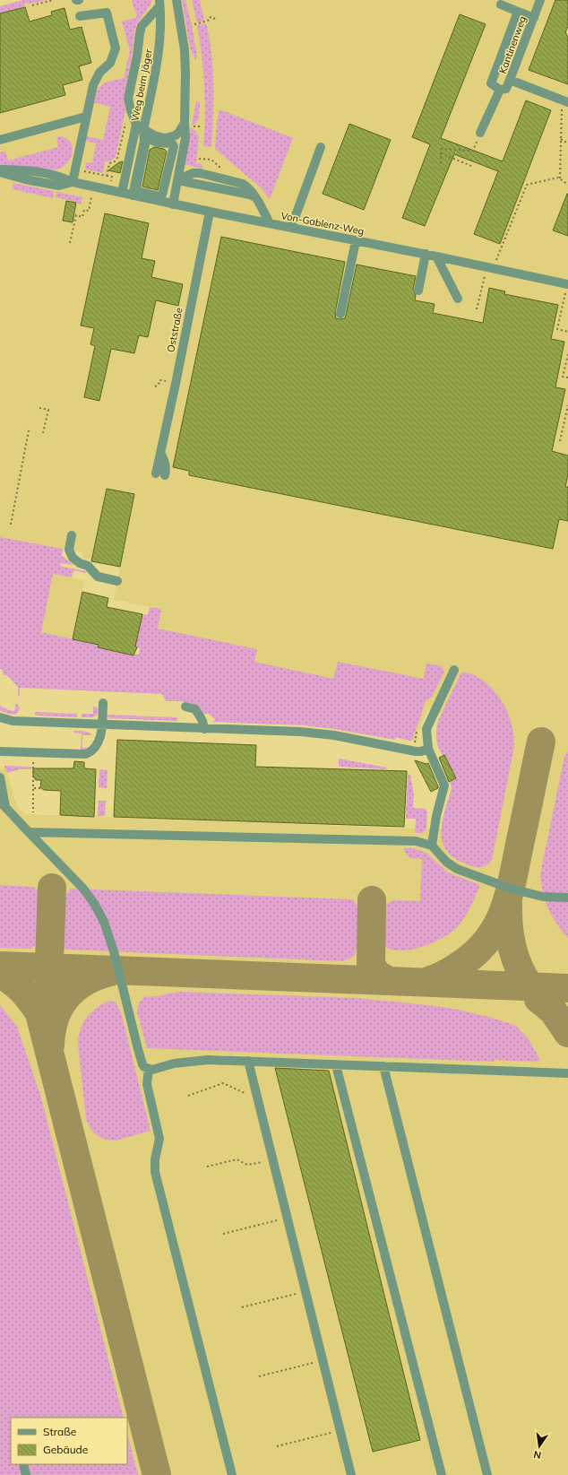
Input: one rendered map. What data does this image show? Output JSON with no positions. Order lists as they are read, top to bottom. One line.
{"streets":{"street":["Kantinenweg","Weg beim Jäger","Von-Gablenz-Weg","Oststraße"]},"crossings":[["Von-Gablenz-Weg","Oststraße"]],"legend":["Straße","Gebäude"],"north":"bottom"}
